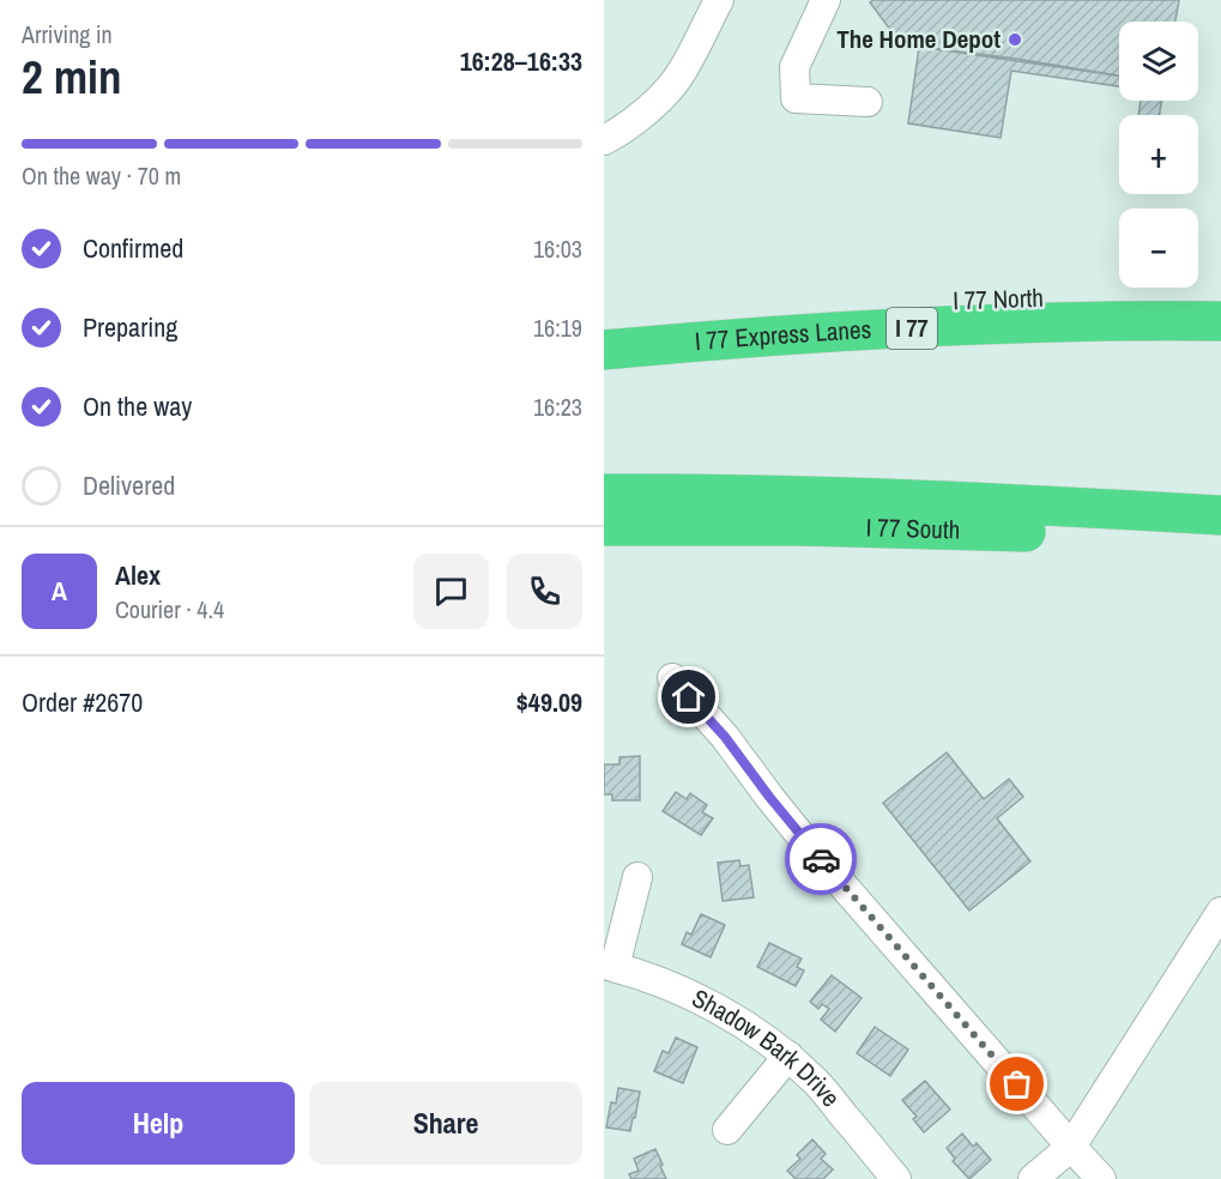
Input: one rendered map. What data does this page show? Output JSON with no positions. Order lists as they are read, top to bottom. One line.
{"streets":{"highway":["I 77 North","I 77","I 77 Express Lanes","I 77 South"],"street":["Shadow Bark Drive"]},"places":["The Home Depot"],"page":{"heading":["2 min","Arriving in","16:28–16:33"],"panel":["Alex","Courier · 4.4","Order #2670","$49.09"],"map_buttons":["+","−"],"bar":"On the way · 70 m","list":[["Confirmed","16:03"],["Preparing","16:19"],["On the way","16:23"],"Delivered"],"round":"A","buttons":["Help","Share"]}}
